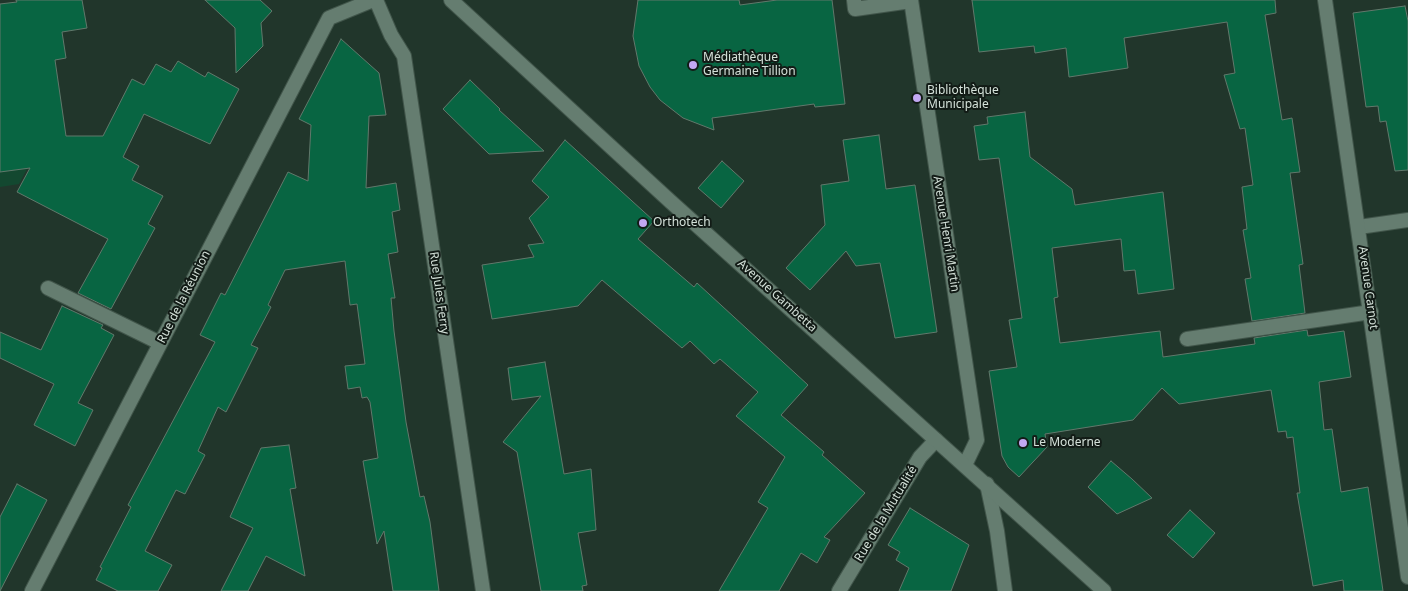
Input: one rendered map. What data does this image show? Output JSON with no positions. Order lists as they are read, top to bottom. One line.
{"streets":{"street":["Avenue Henri Martin","Avenue Carnot","Rue Jules Ferry","Avenue Gambetta","Rue de la Réunion","Rue de la Mutualité"]},"crossings":[["Avenue Henri Martin","Avenue Gambetta"],["Rue Jules Ferry","Rue de la Réunion"],["Avenue Gambetta","Rue de la Mutualité"]],"places":["Médiathèque Germaine Tillion","Bibliothèque Municipale","Orthotech","Le Moderne"]}
